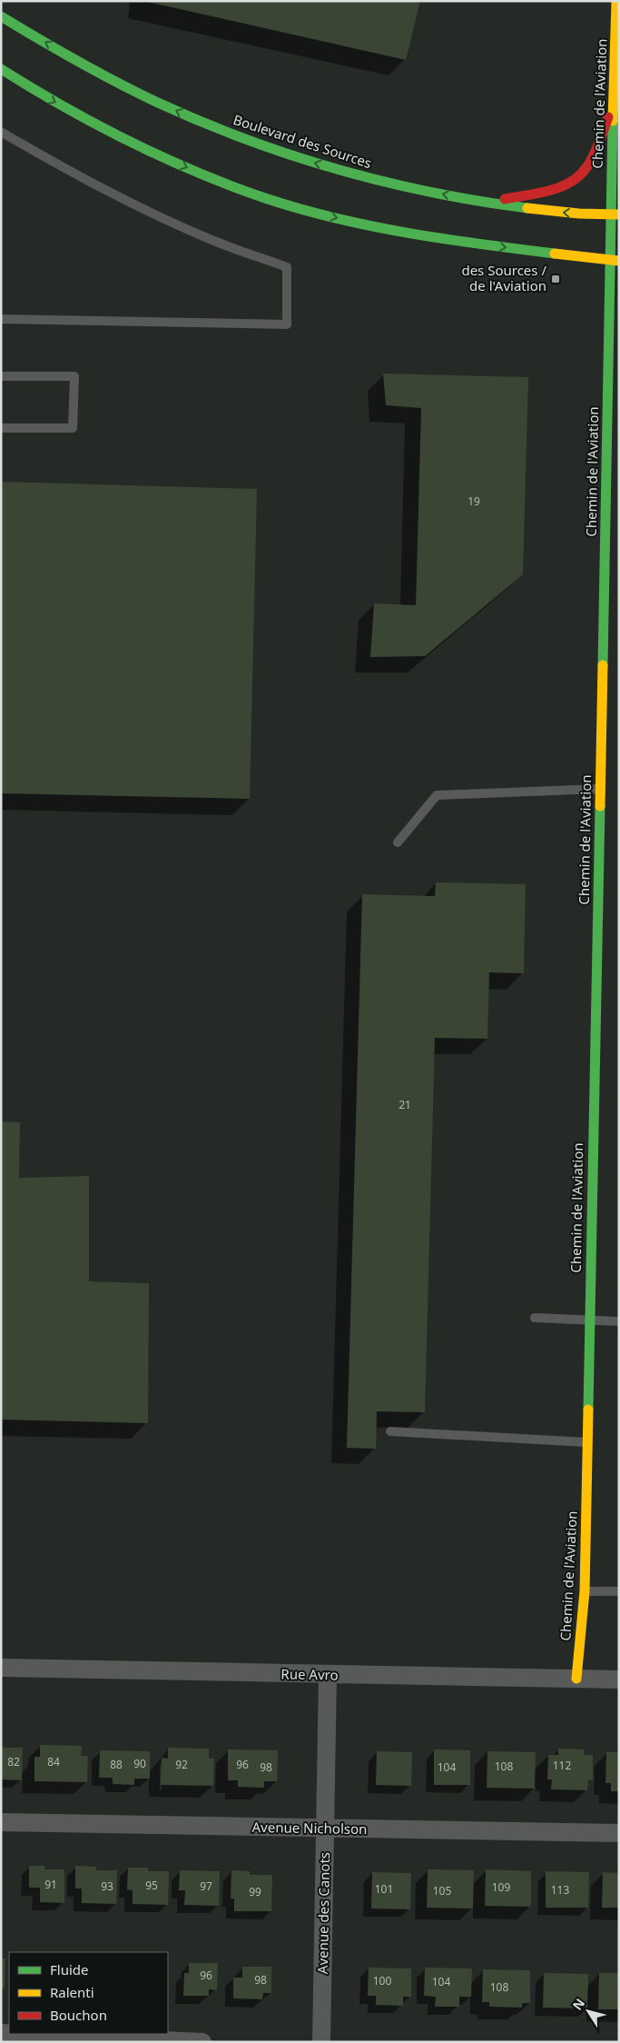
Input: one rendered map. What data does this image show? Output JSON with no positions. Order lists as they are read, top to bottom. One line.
{"streets":{"street":["Chemin de l'Aviation","Boulevard des Sources","Rue Avro","Avenue Nicholson","Avenue des Canots"]},"crossings":[["Chemin de l'Aviation","Boulevard des Sources"],["Chemin de l'Aviation","Rue Avro"],["Rue Avro","Avenue des Canots"],["Avenue Nicholson","Avenue des Canots"]],"places":{"transit":["des Sources / de l'Aviation"]},"house_numbers":["19","21","82","84","90","88","92","96","112","108","98","104","91","95","93","97","109","101","113","105","99","96","98","100","104","108"],"legend":["Fluide","Ralenti","Bouchon"],"north":"top left"}
